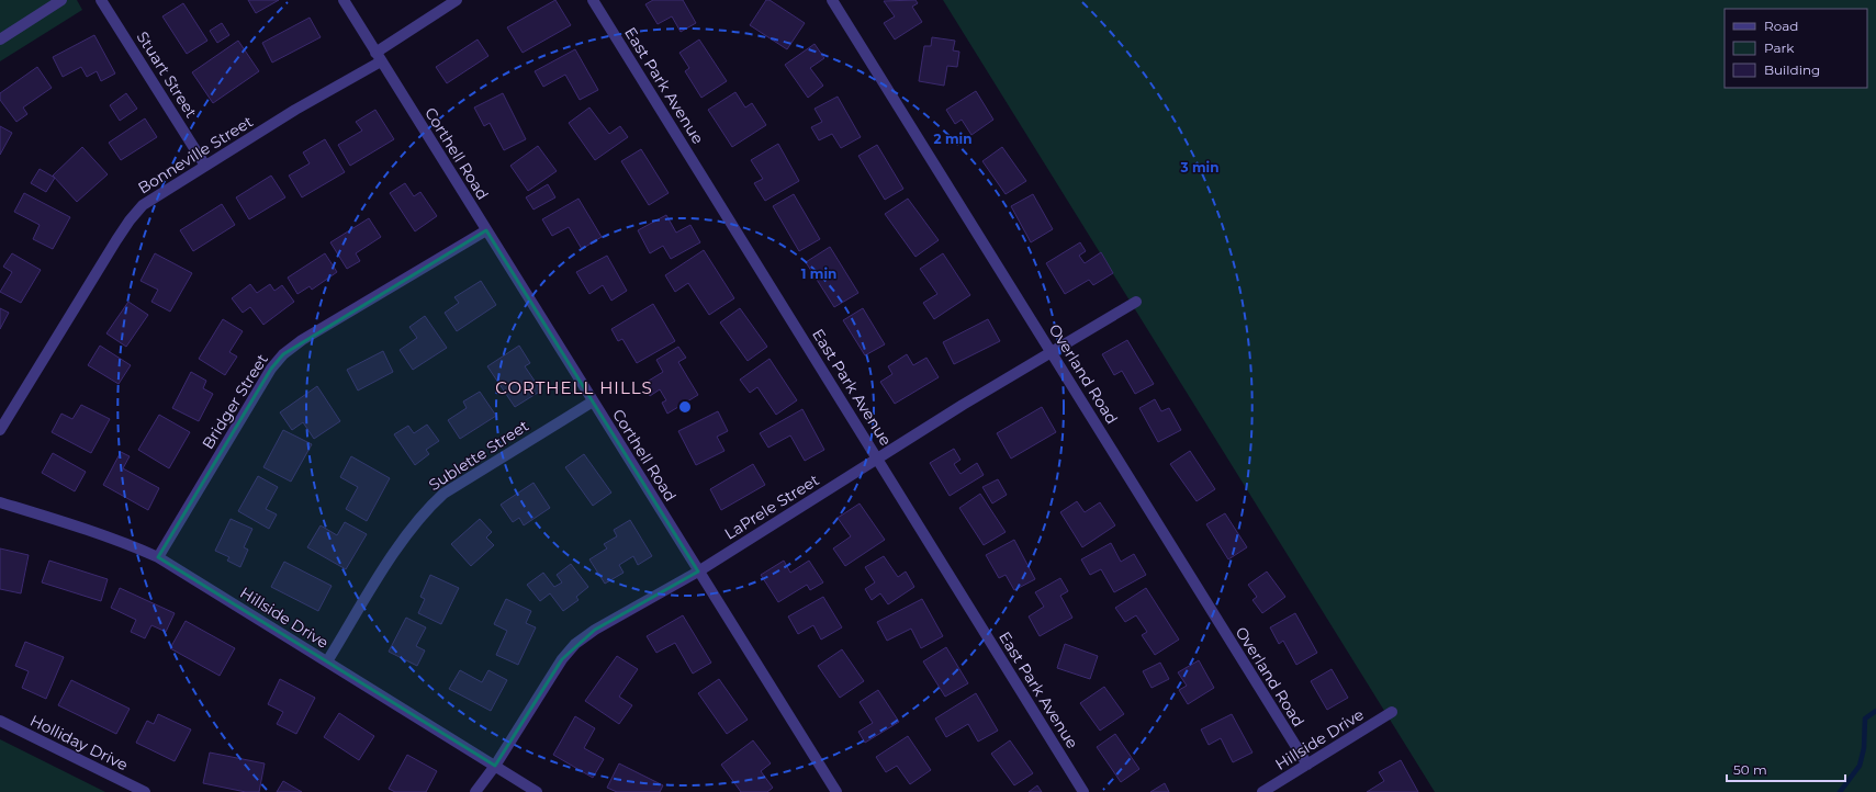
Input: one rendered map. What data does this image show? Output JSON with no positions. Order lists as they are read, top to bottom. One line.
{"streets":{"street":["Stuart Street","East Park Avenue","Corthell Road","Bonneville Street","Overland Road","Bridger Street","Sublette Street","LaPrele Street","Hillside Drive","Holliday Drive"]},"crossings":[["Stuart Street","Bonneville Street"],["East Park Avenue","LaPrele Street"],["Corthell Road","Bonneville Street"],["Corthell Road","Bridger Street"],["Corthell Road","Sublette Street"],["Corthell Road","LaPrele Street"],["Overland Road","LaPrele Street"],["Overland Road","Hillside Drive"],["Bridger Street","Hillside Drive"],["Sublette Street","Hillside Drive"],["LaPrele Street","Hillside Drive"]],"districts":["CORTHELL HILLS"],"legend":["Road","Park","Building"],"scale_bar":"50 m","rings":["2 min","3 min","1 min"]}
